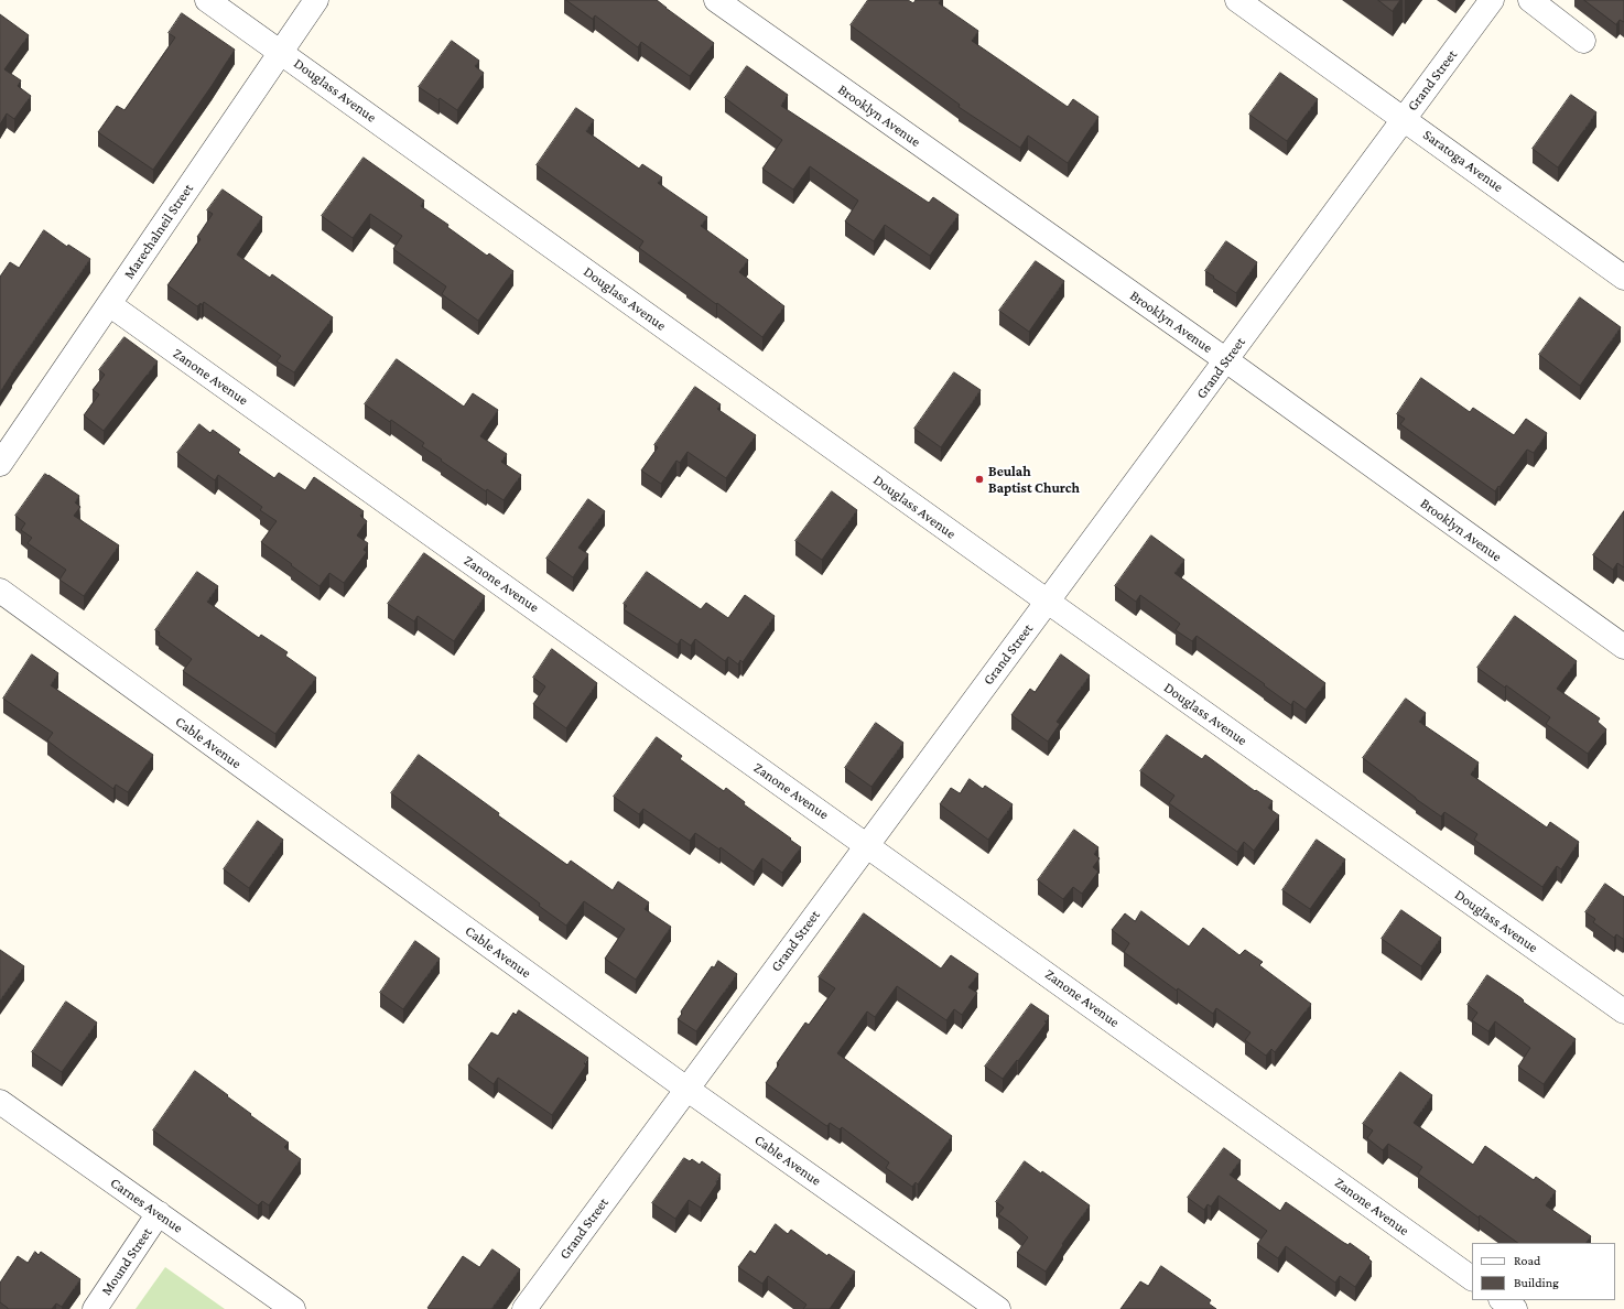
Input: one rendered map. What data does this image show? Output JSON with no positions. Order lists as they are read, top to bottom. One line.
{"streets":{"street":["Grand Street","Douglass Avenue","Brooklyn Avenue","Saratoga Avenue","Marechalneil Street","Zanone Avenue","Cable Avenue","Carnes Avenue","Mound Street"]},"crossings":[["Grand Street","Douglass Avenue"],["Grand Street","Brooklyn Avenue"],["Grand Street","Saratoga Avenue"],["Grand Street","Zanone Avenue"],["Grand Street","Cable Avenue"],["Douglass Avenue","Marechalneil Street"],["Marechalneil Street","Zanone Avenue"],["Carnes Avenue","Mound Street"]],"places":["Beulah Baptist Church"],"legend":["Road","Building"]}
